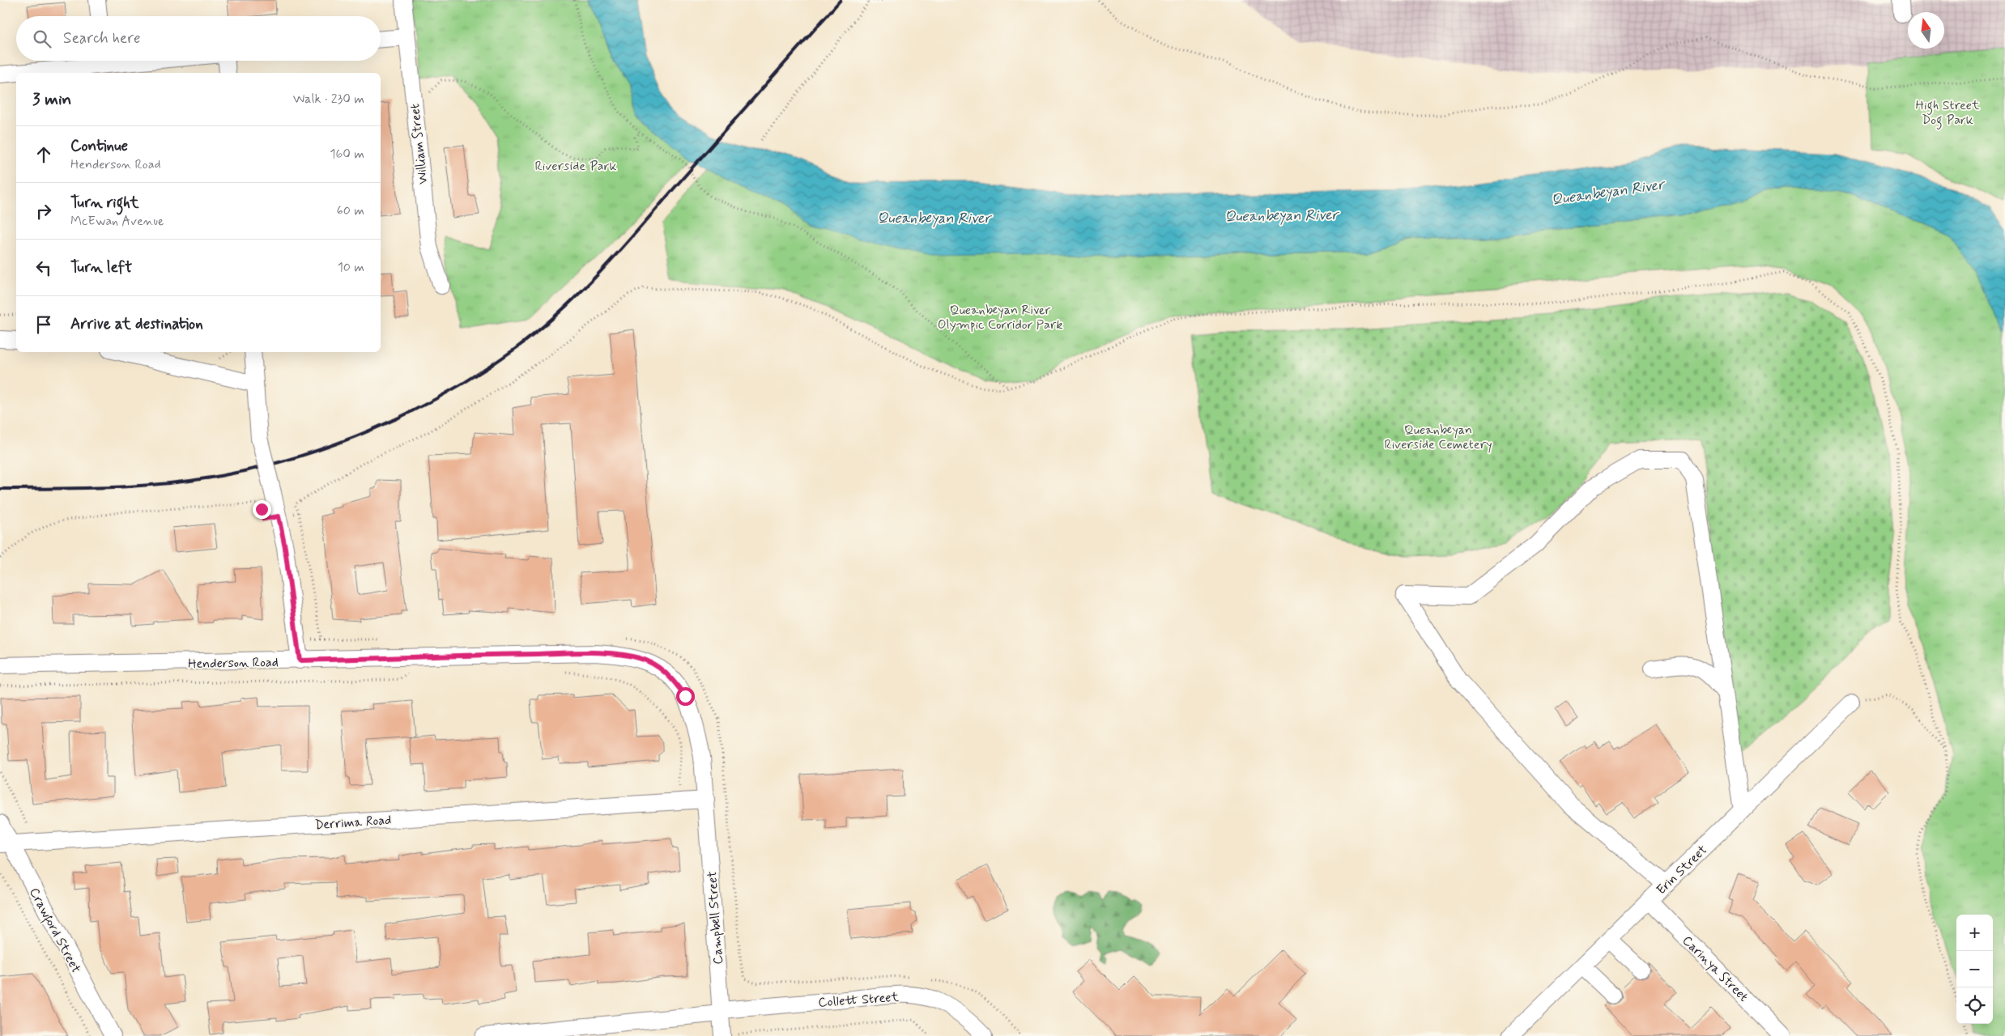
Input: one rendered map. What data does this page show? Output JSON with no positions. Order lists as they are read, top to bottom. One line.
{"streets":{"street":["William Street","Henderson Road","Derrima Road","Erin Street","Campbell Street","Crawford Street","Carinya Street","Collett Street"]},"crossings":[["Henderson Road","Derrima Road"],["Henderson Road","Campbell Street"],["Derrima Road","Campbell Street"],["Derrima Road","Crawford Street"],["Erin Street","Carinya Street"],["Campbell Street","Collett Street"]],"water":["Queanbeyan River"],"parks":["High Street Dog Park","Riverside Park","Queanbeyan River Olympic Corridor Park","Queanbeyan Riverside Cemetery"],"north":"top","page":{"search":"Search here","heading":["3 min","Walk · 230 m"],"list":[["Continue","Henderson Road","160 m"],["Turn right","McEwan Avenue","60 m"],["Turn left","10 m"],"Arrive at destination"],"map_buttons":["+","−"]}}
